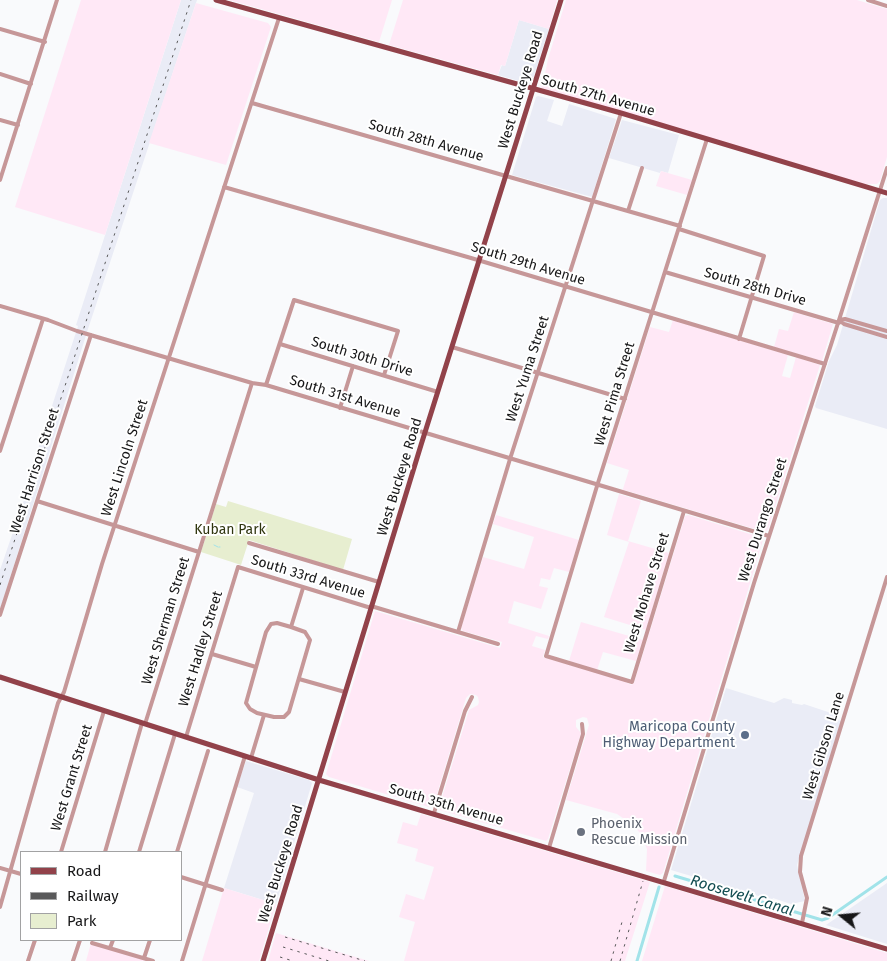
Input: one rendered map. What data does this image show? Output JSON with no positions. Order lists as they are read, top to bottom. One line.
{"streets":{"main road":["West Buckeye Road","South 27th Avenue","South 35th Avenue"],"street":["South 28th Avenue","South 29th Avenue","South 28th Drive","South 30th Drive","West Yuma Street","West Pima Street","South 31st Avenue","West Lincoln Street","West Harrison Street","West Durango Street","South 33rd Avenue","West Mohave Street","West Sherman Street","West Hadley Street","West Gibson Lane","West Grant Street"]},"crossings":[["West Buckeye Road","South 27th Avenue"],["West Buckeye Road","South 28th Avenue"],["West Buckeye Road","South 29th Avenue"],["West Buckeye Road","South 30th Drive"],["West Buckeye Road","South 31st Avenue"],["West Buckeye Road","South 33rd Avenue"],["West Buckeye Road","South 35th Avenue"],["South 27th Avenue","West Yuma Street"],["South 27th Avenue","West Pima Street"],["South 27th Avenue","West Lincoln Street"],["South 27th Avenue","West Durango Street"],["South 28th Avenue","South 28th Drive"],["South 28th Avenue","West Yuma Street"],["South 28th Avenue","West Pima Street"],["South 28th Avenue","West Lincoln Street"],["South 29th Avenue","West Yuma Street"],["South 29th Avenue","West Pima Street"],["South 29th Avenue","West Lincoln Street"],["South 29th Avenue","West Durango Street"],["South 28th Drive","West Pima Street"],["South 28th Drive","West Durango Street"],["West Yuma Street","South 31st Avenue"],["West Yuma Street","South 33rd Avenue"],["West Pima Street","South 31st Avenue"],["West Pima Street","West Mohave Street"],["South 31st Avenue","West Lincoln Street"],["South 31st Avenue","West Harrison Street"],["South 31st Avenue","West Durango Street"],["South 31st Avenue","West Mohave Street"],["South 31st Avenue","West Sherman Street"],["West Lincoln Street","South 35th Avenue"],["West Durango Street","South 35th Avenue"],["South 33rd Avenue","West Hadley Street"],["West Sherman Street","South 35th Avenue"],["West Hadley Street","South 35th Avenue"],["West Gibson Lane","South 35th Avenue"],["West Grant Street","South 35th Avenue"]],"water":["Roosevelt Canal"],"parks":["Kuban Park"],"places":["Maricopa County Highway Department","Phoenix Rescue Mission"],"legend":["Road","Railway","Park"],"north":"left"}
